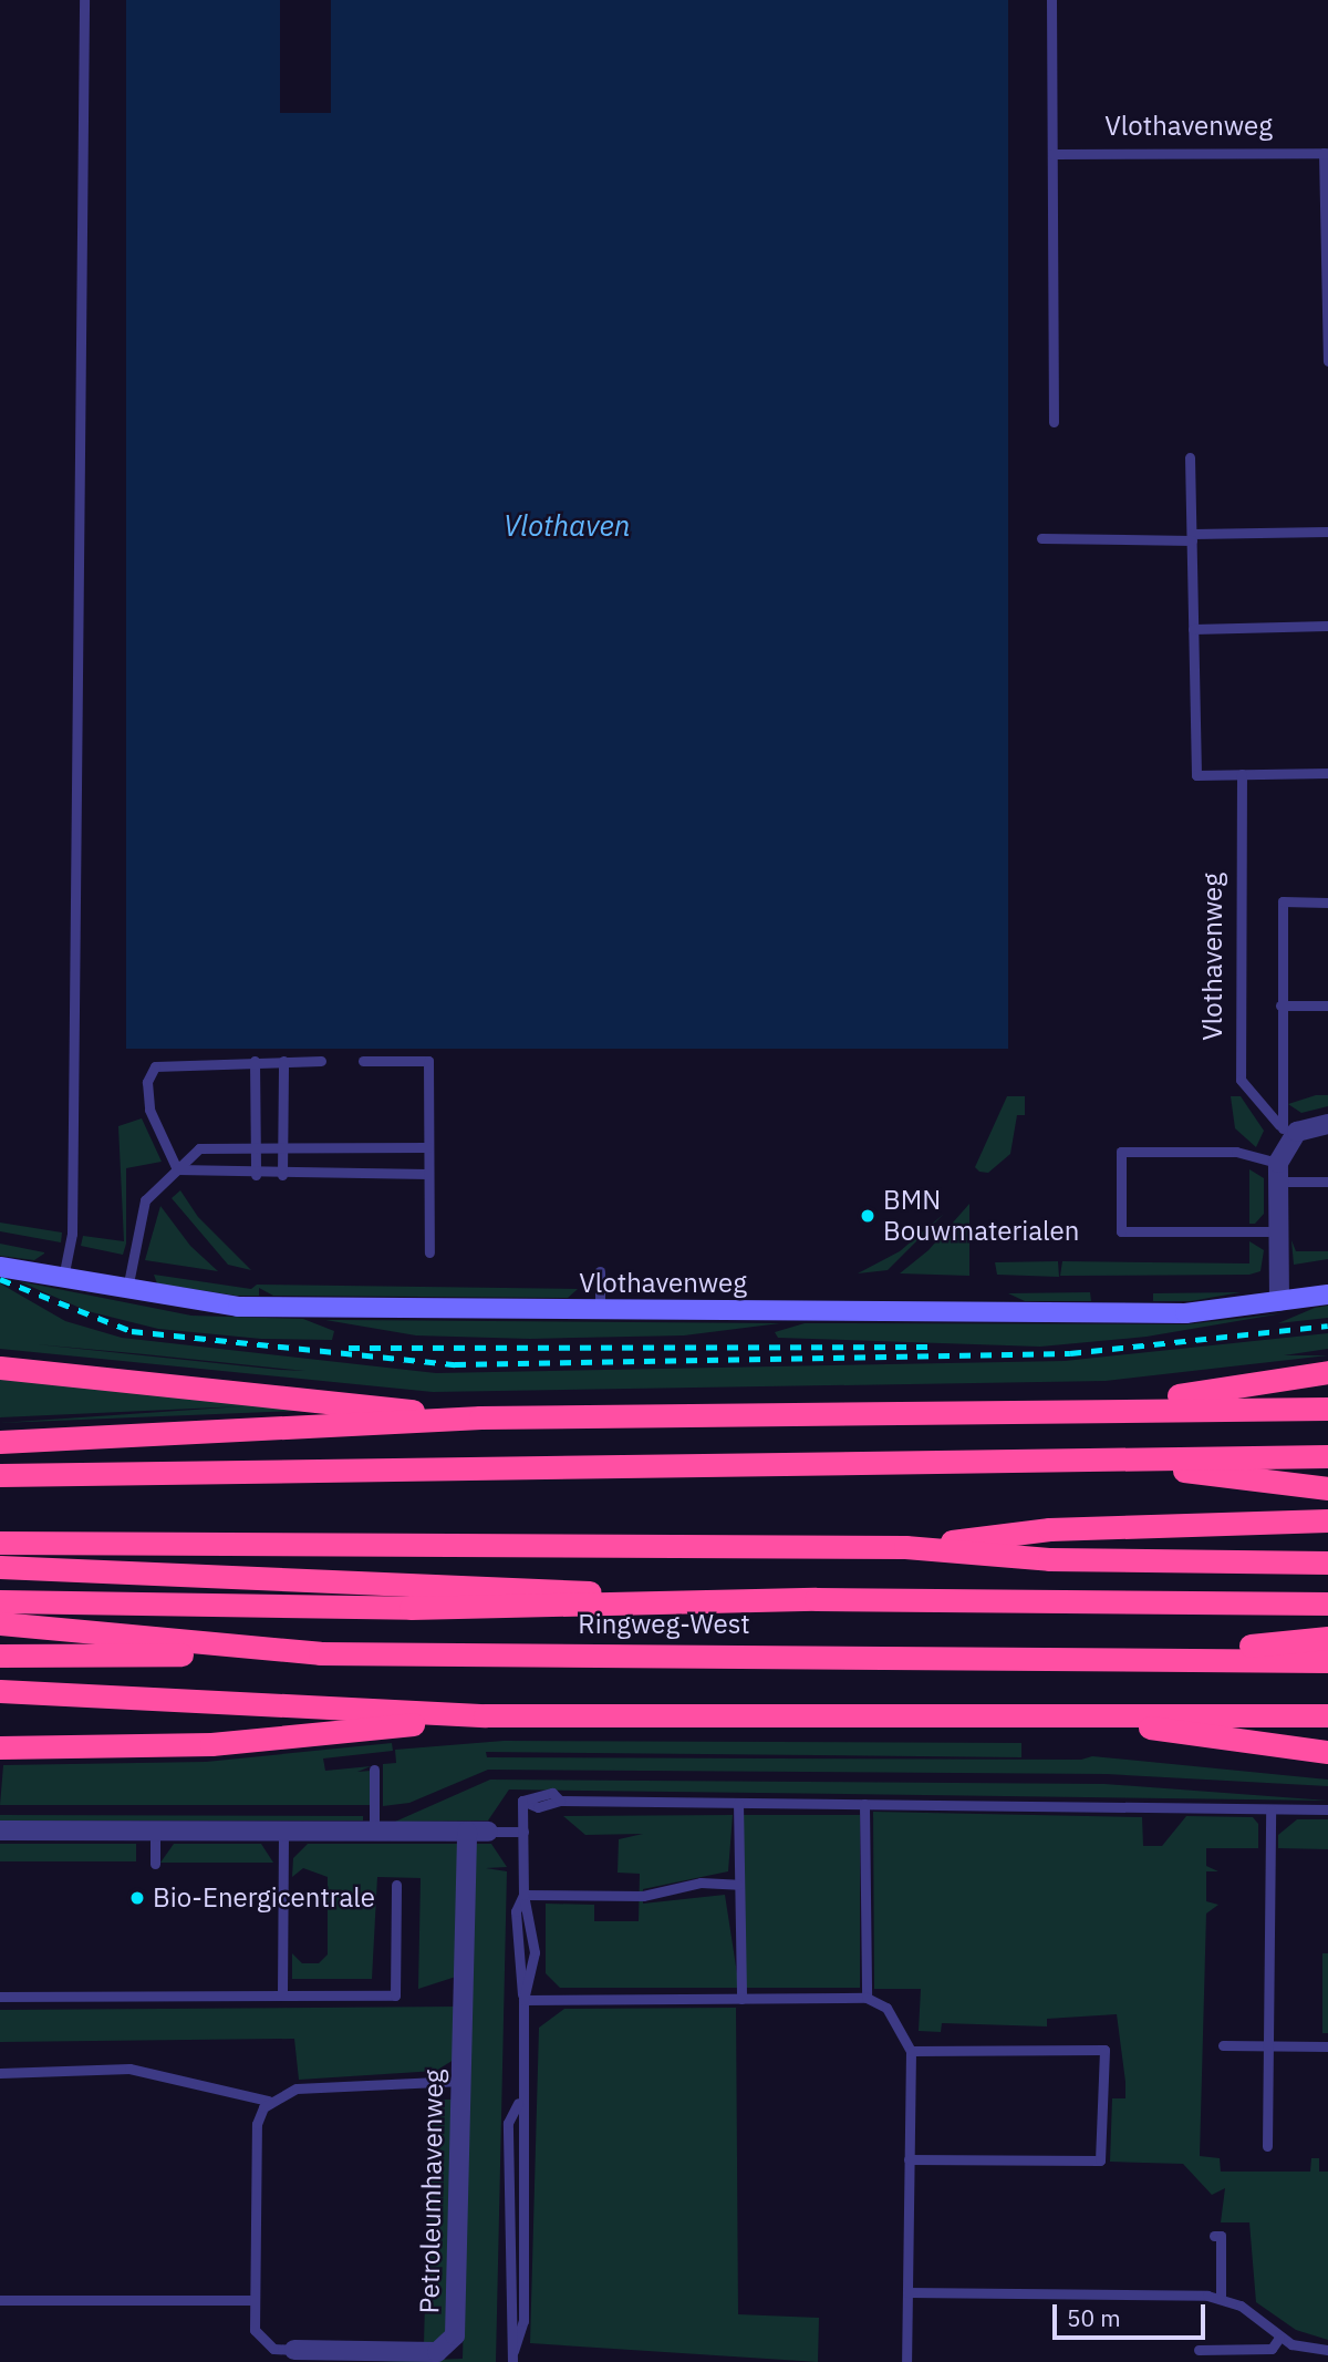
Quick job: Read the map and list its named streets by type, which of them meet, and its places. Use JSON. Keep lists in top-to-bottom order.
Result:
{
  "streets": {
    "highway": ["Ringweg-West"],
    "main road": ["Vlothavenweg"],
    "street": ["Petroleumhavenweg"]
  },
  "water": ["Vlothaven"],
  "places": ["BMN Bouwmaterialen", "Bio-Energicentrale"],
  "scale_bar": "50 m"
}
